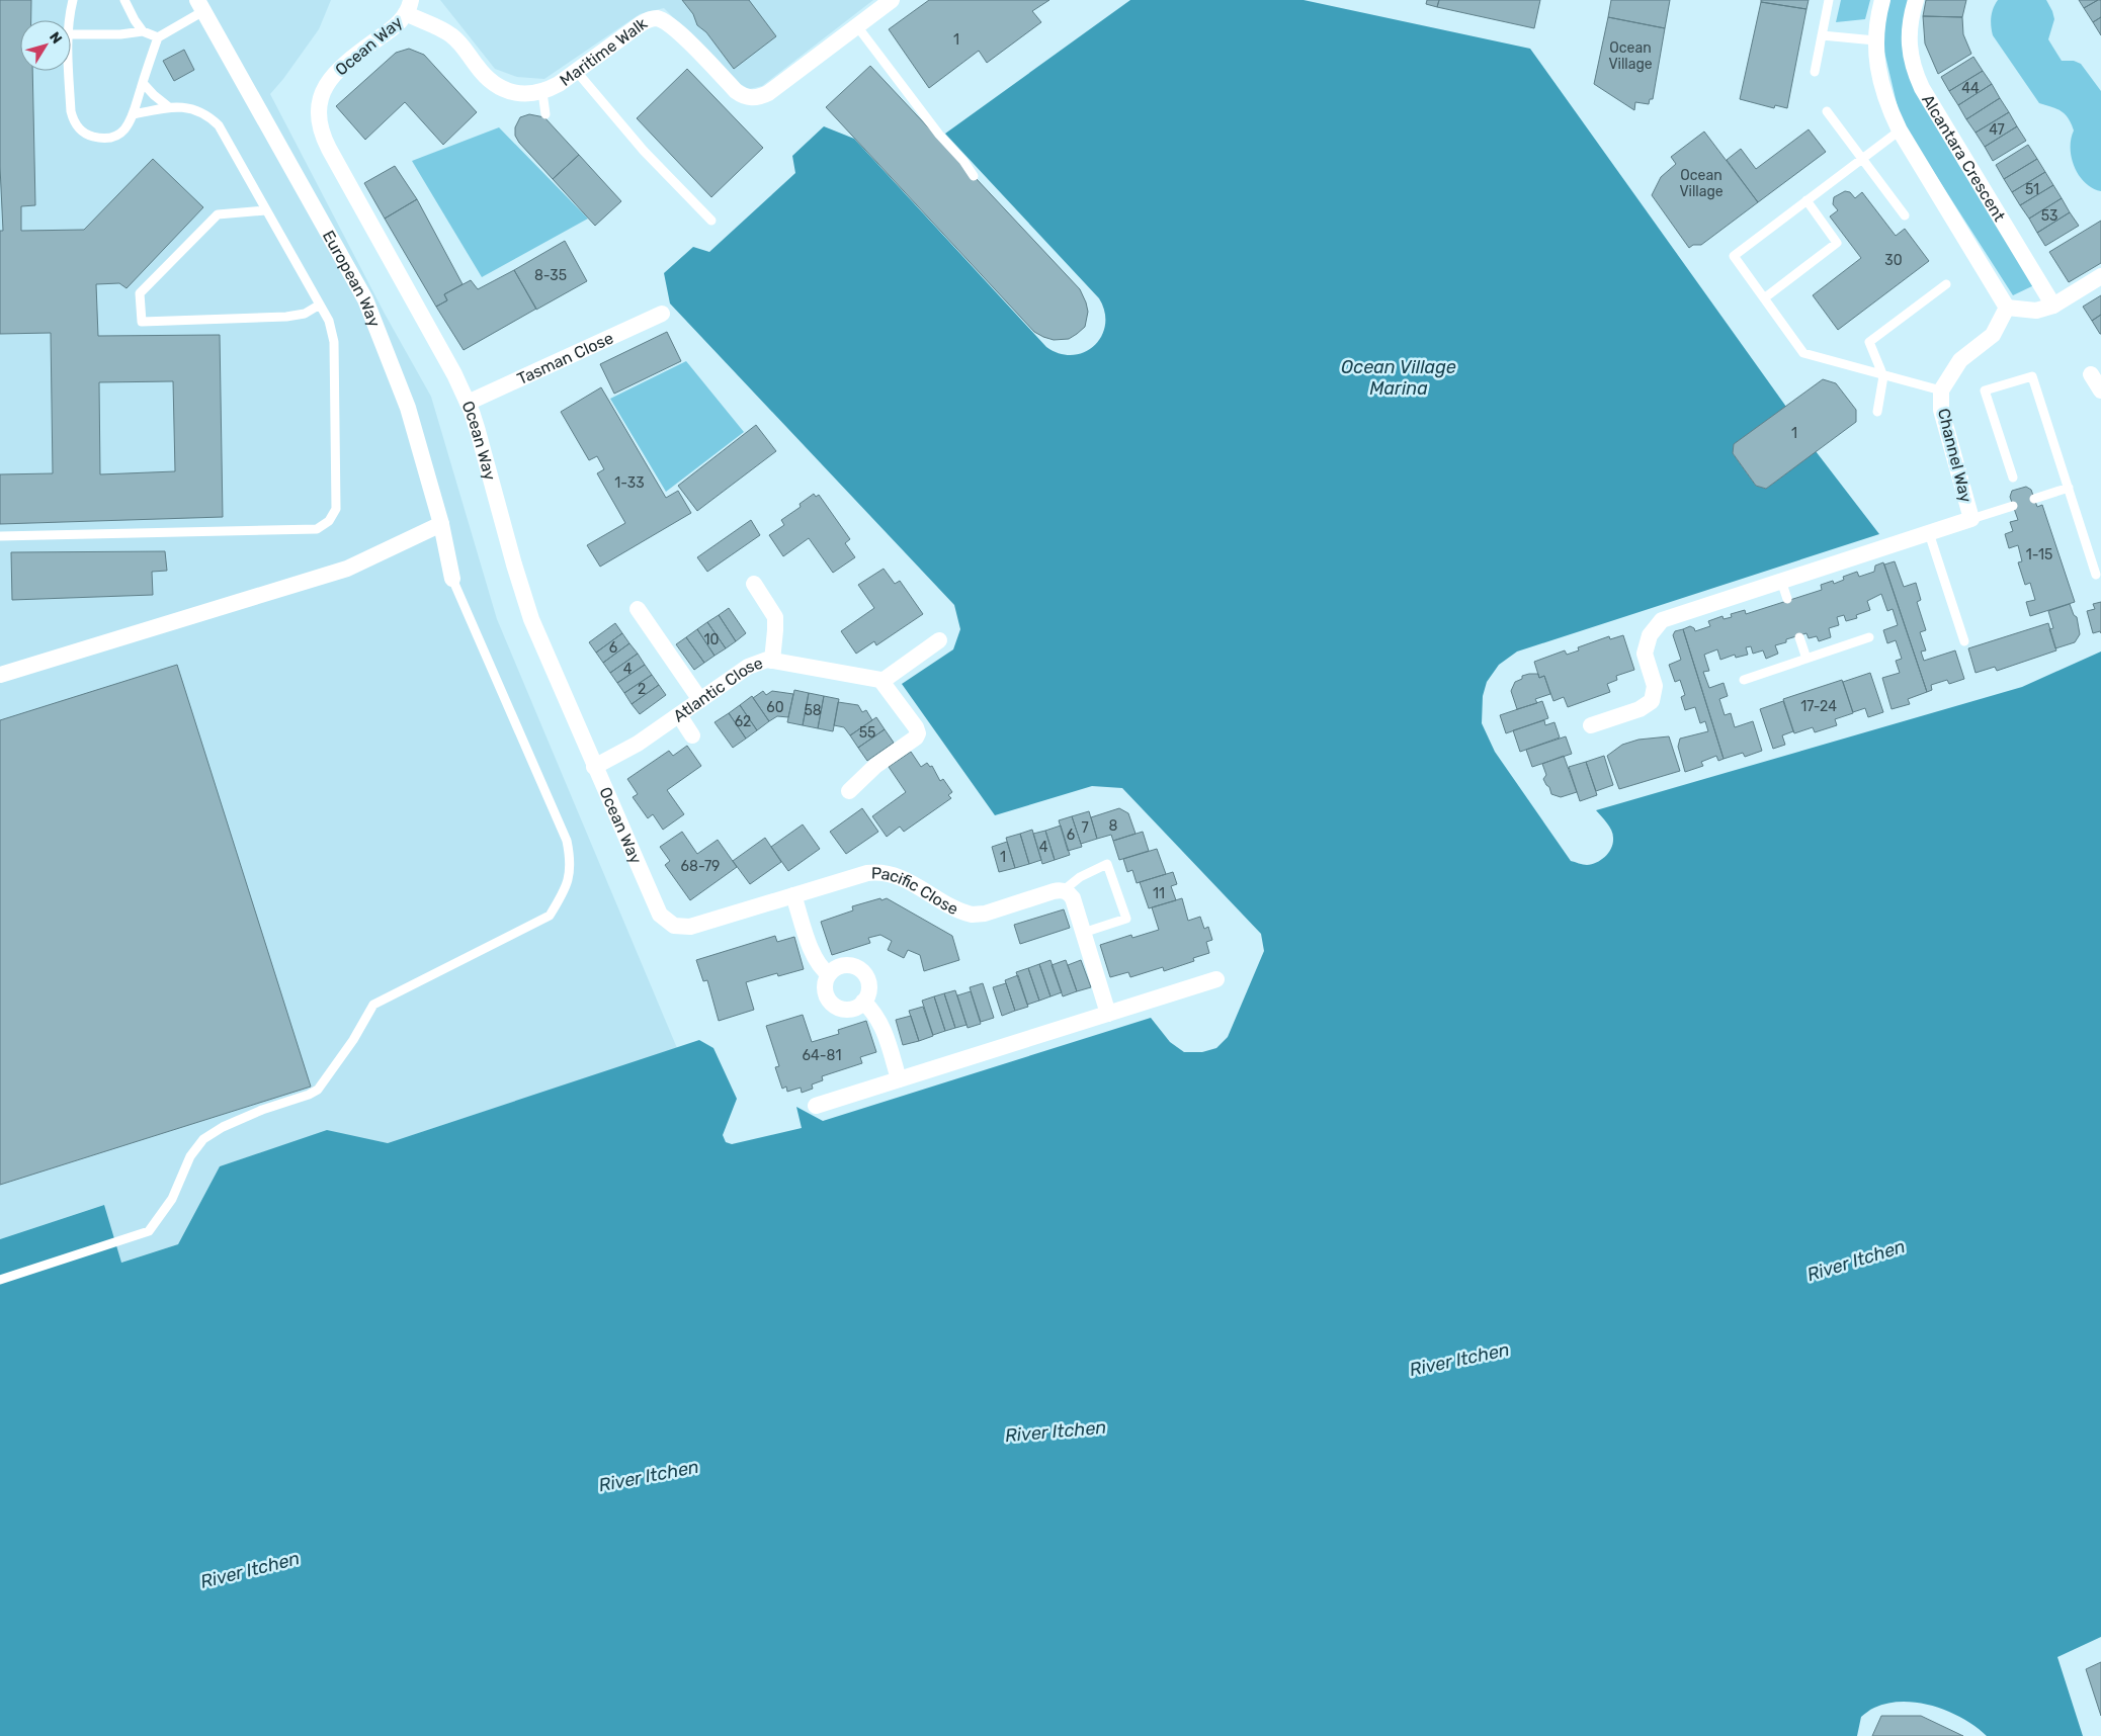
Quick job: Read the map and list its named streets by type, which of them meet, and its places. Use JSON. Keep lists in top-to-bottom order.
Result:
{
  "streets": {
    "street": [
      "Ocean Way",
      "Maritime Walk",
      "Alcantara Crescent",
      "European Way",
      "Tasman Close",
      "Channel Way",
      "Atlantic Close",
      "Pacific Close"
    ]
  },
  "crossings": [
    ["Ocean Way", "Maritime Walk"],
    ["Ocean Way", "Tasman Close"],
    ["Ocean Way", "Atlantic Close"],
    ["Ocean Way", "Pacific Close"]
  ],
  "water": ["Ocean Village Marina", "River Itchen"],
  "house_numbers": [
    "1",
    "Ocean Village",
    "44",
    "47",
    "Ocean Village",
    "51",
    "53",
    "30",
    "8-35",
    "1",
    "1-33",
    "1-15",
    "10",
    "6",
    "4",
    "2",
    "17-24",
    "60",
    "58",
    "62",
    "55",
    "8",
    "7",
    "6",
    "4",
    "1",
    "68-79",
    "11",
    "64-81"
  ],
  "north": "top right"
}
